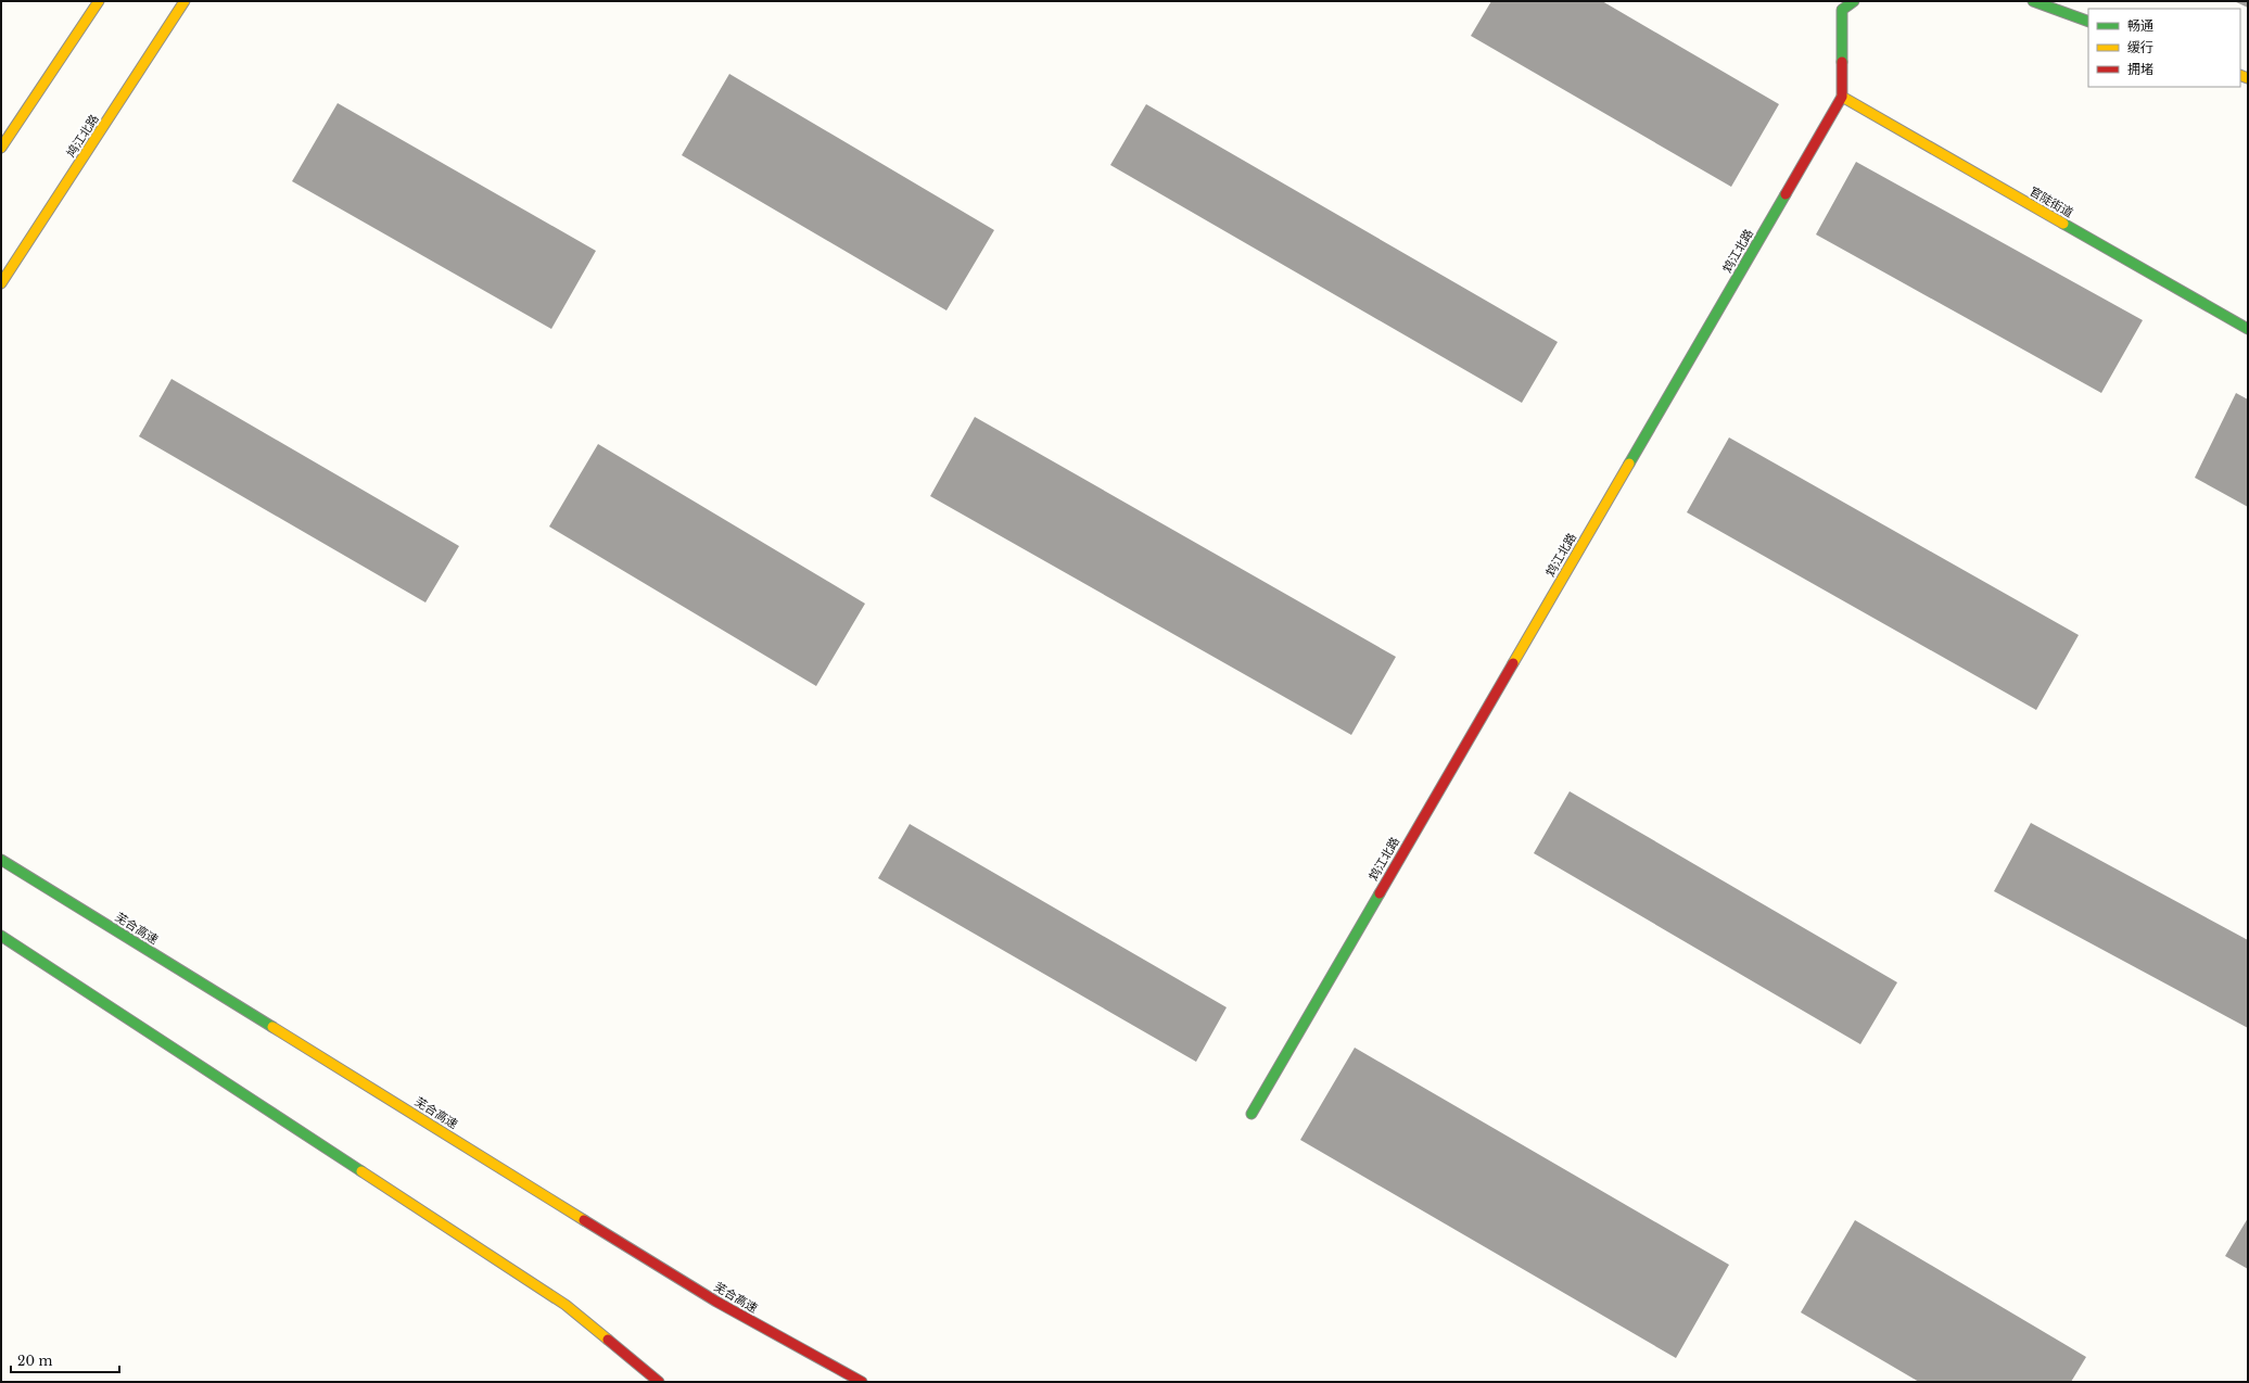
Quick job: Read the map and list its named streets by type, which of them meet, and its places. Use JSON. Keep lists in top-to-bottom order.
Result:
{
  "streets": {
    "main road": [
      "鸠江北路",
      "官陡街道",
      "鸩江北路",
      "芜合高速"
    ]
  },
  "crossings": [
    ["官陡街道", "鸩江北路"]
  ],
  "legend": ["畅通", "缓行", "拥堵"],
  "scale_bar": "20 m"
}
